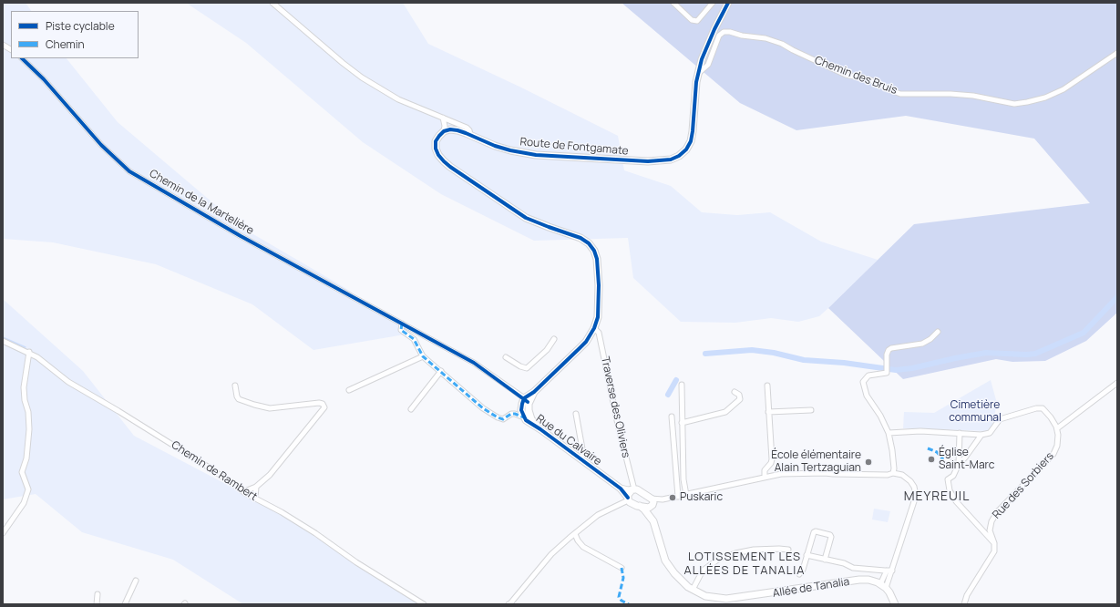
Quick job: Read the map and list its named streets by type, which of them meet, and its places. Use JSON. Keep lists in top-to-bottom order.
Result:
{
  "streets": {
    "street": [
      "Chemin des Bruis",
      "Route de Fontgamate",
      "Chemin de la Martelière",
      "Traverse des Oliviers",
      "Rue du Calvaire",
      "Chemin de Rambert",
      "Rue des Sorbiers",
      "Allée de Tanalia"
    ]
  },
  "crossings": [
    ["Chemin des Bruis", "Route de Fontgamate"],
    ["Chemin de la Martelière", "Rue du Calvaire"],
    ["Traverse des Oliviers", "Rue du Calvaire"]
  ],
  "districts": ["MEYREUIL", "LOTISSEMENT LES ALLÉES DE TANALIA"],
  "parks": ["Cimetière communal"],
  "places": ["Église Saint-Marc", "École élémentaire Alain Tertzaguian", "Puskaric"],
  "legend": ["Piste cyclable", "Chemin"]
}
